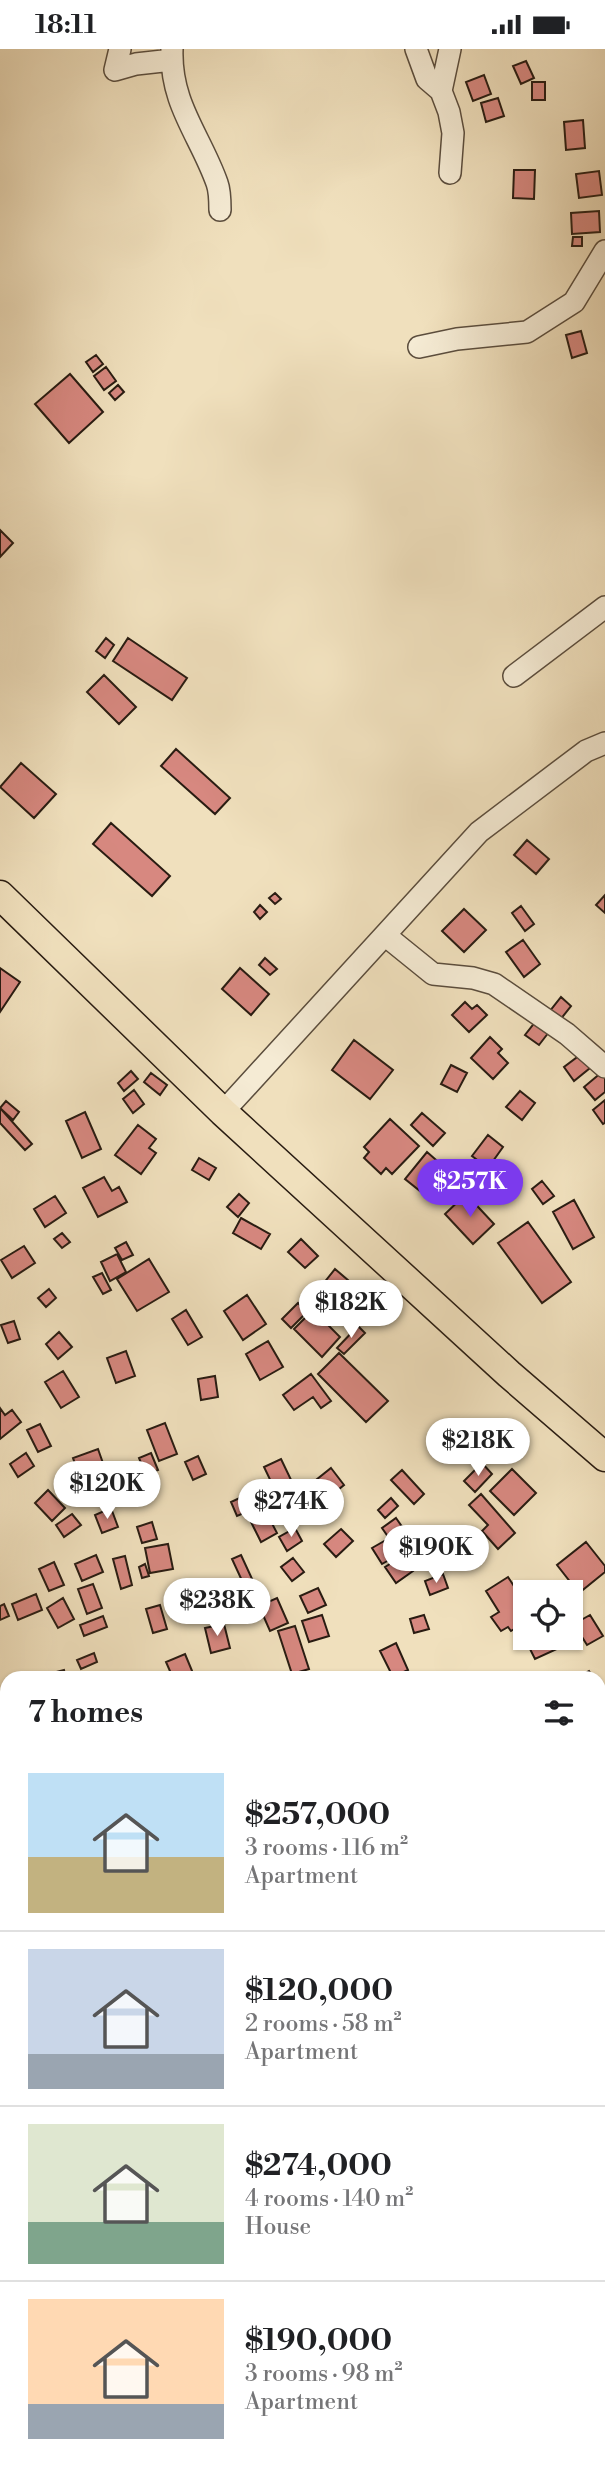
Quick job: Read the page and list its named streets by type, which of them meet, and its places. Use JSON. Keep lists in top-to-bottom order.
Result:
{
  "page": {
    "status": "18:11",
    "price": [
      "$257K",
      "$182K",
      "$218K",
      "$120K",
      "$274K",
      "$190K",
      "$238K"
    ],
    "heading": "7 homes",
    "list": [
      {
        "name": "$257,000",
        "note": "3 rooms · 116 m² · Apartment"
      },
      {
        "name": "$120,000",
        "note": "2 rooms · 58 m² · Apartment"
      },
      {
        "name": "$274,000",
        "note": "4 rooms · 140 m² · House"
      },
      {
        "name": "$190,000",
        "note": "3 rooms · 98 m² · Apartment"
      }
    ]
  }
}
